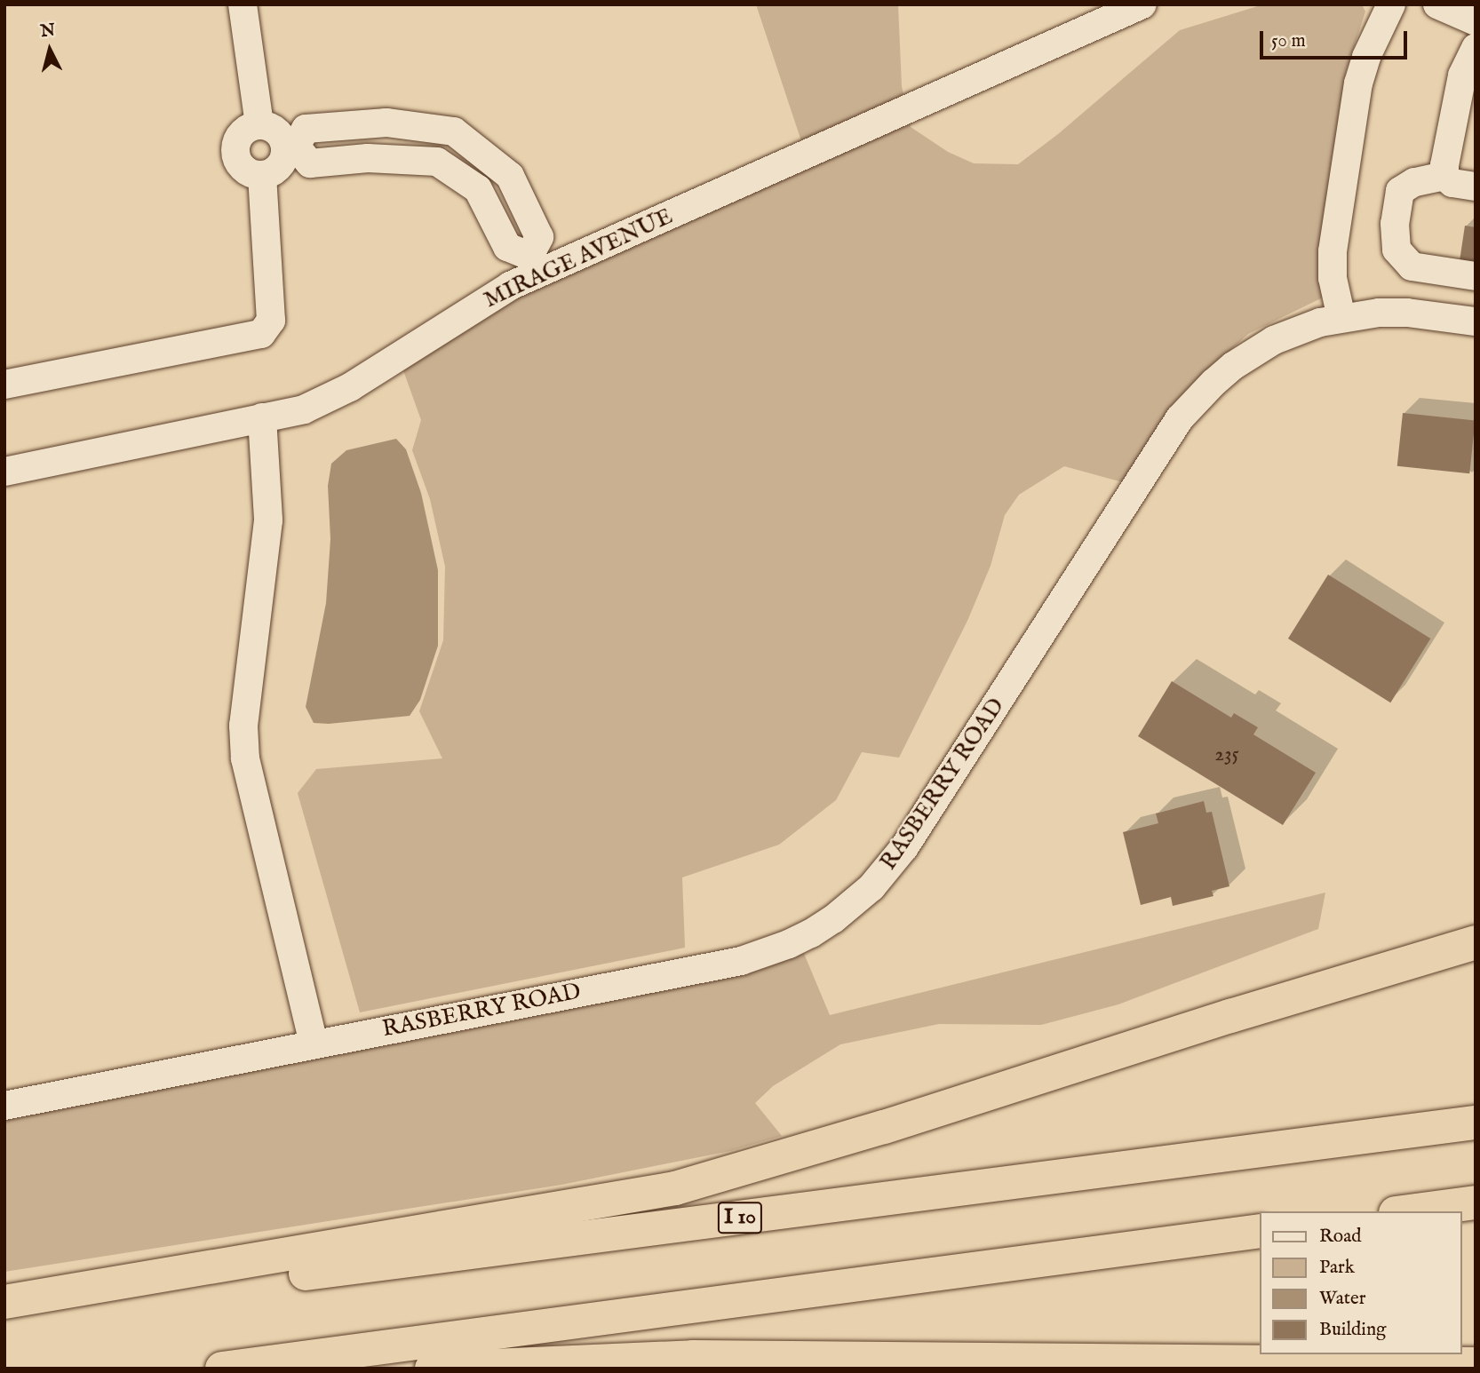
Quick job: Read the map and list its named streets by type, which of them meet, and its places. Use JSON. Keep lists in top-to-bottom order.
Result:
{
  "streets": {
    "highway": ["I 10"],
    "street": ["MIRAGE AVENUE", "RASBERRY ROAD"]
  },
  "house_numbers": ["235"],
  "legend": [
    "Road",
    "Park",
    "Water",
    "Building"
  ],
  "scale_bar": "50 m",
  "north": "top"
}
